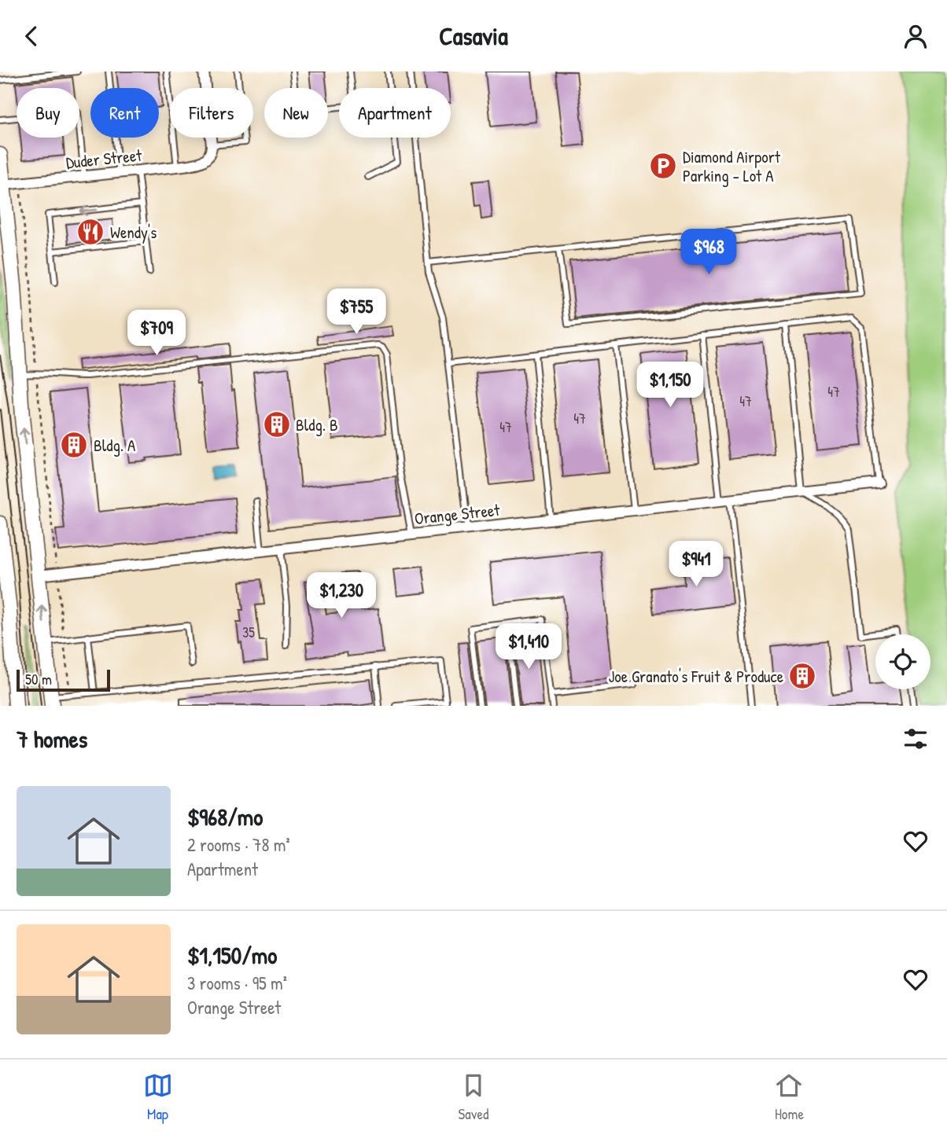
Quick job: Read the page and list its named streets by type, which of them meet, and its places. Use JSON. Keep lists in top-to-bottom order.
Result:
{
  "streets": {
    "street": ["Duder Street", "Orange Street"]
  },
  "places": {
    "parking": ["Diamond Airport Parking - Lot A"],
    "restaurant": ["Wendy's"],
    "building": ["Bldg. B", "Bldg. A", "Joe Granato's Fruit & Produce"]
  },
  "house_numbers": [
    "47",
    "47",
    "47",
    "47",
    "35"
  ],
  "scale_bar": "50 m",
  "page": {
    "header": "Casavia",
    "chip": [
      "Buy",
      "Rent",
      "Filters",
      "New",
      "Apartment"
    ],
    "price": [
      "$968",
      "$755",
      "$709",
      "$1,150",
      "$941",
      "$1,230",
      "$1,410"
    ],
    "scale": "50 m",
    "heading": "7 homes",
    "list": [
      {
        "name": "$968/mo",
        "note": "2 rooms · 78 m² · Apartment"
      },
      {
        "name": "$1,150/mo",
        "note": "3 rooms · 95 m² · Orange Street"
      }
    ],
    "tabs": ["Map", "Saved", "Home"]
  }
}
